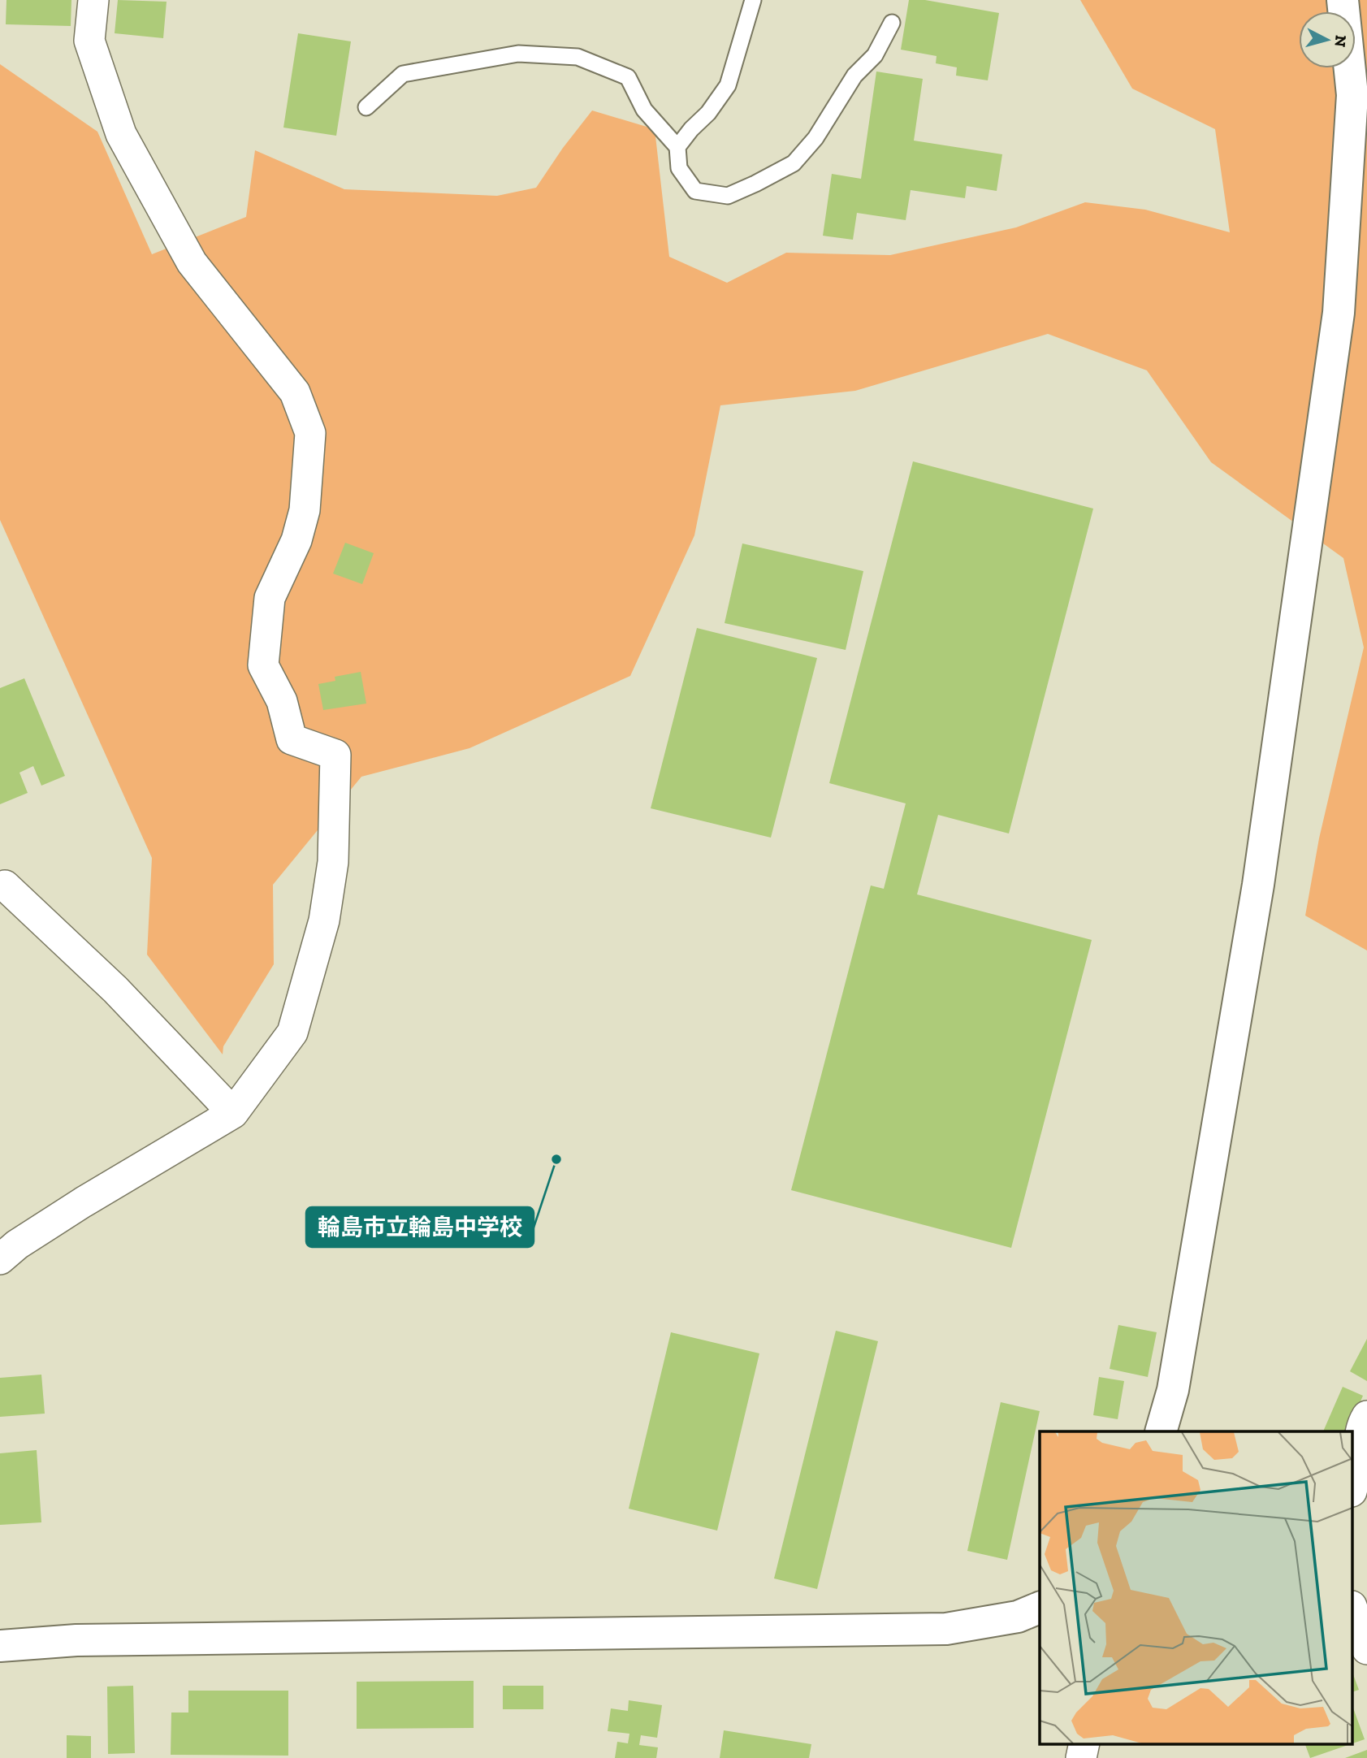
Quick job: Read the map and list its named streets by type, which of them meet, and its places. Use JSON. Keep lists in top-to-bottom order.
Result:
{
  "places": ["輪島市立輪島中学校"],
  "north": "right"
}
